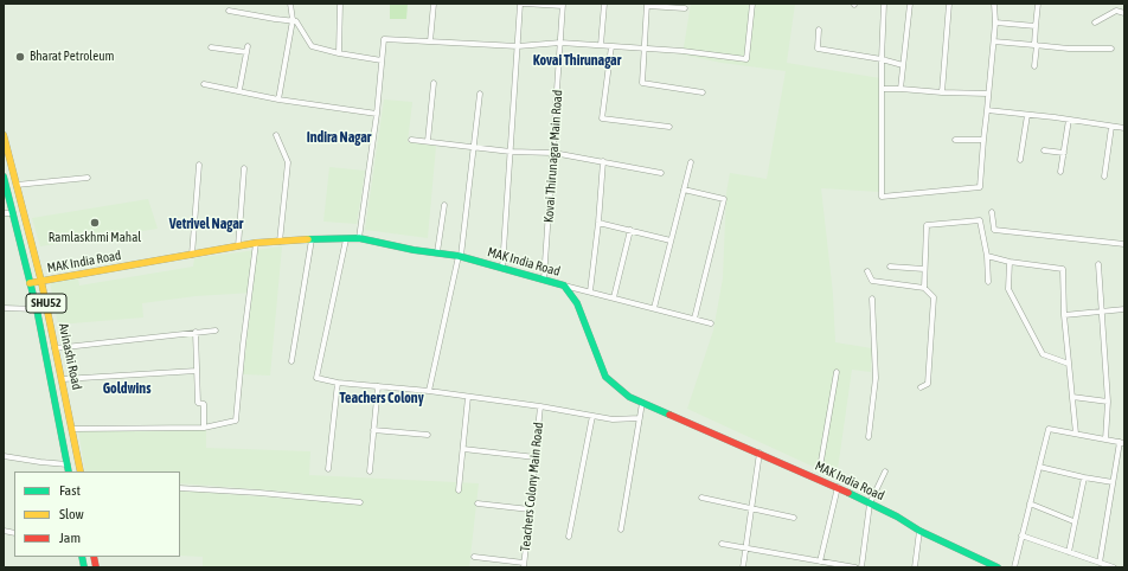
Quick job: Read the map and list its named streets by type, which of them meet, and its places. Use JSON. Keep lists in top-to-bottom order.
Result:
{
  "streets": {
    "street": [
      "Kovai Thirunagar Main Road",
      "MAK India Road",
      "SHU52",
      "Avinashi Road",
      "Teachers Colony Main Road"
    ]
  },
  "crossings": [
    ["Kovai Thirunagar Main Road", "MAK India Road"],
    ["MAK India Road", "Avinashi Road"],
    ["MAK India Road", "Teachers Colony Main Road"]
  ],
  "districts": [
    "Kovai Thirunagar",
    "Indira Nagar",
    "Vetrivel Nagar",
    "Goldwins",
    "Teachers Colony"
  ],
  "places": ["Bharat Petroleum", "Ramlaskhmi Mahal"],
  "legend": ["Fast", "Slow", "Jam"]
}
